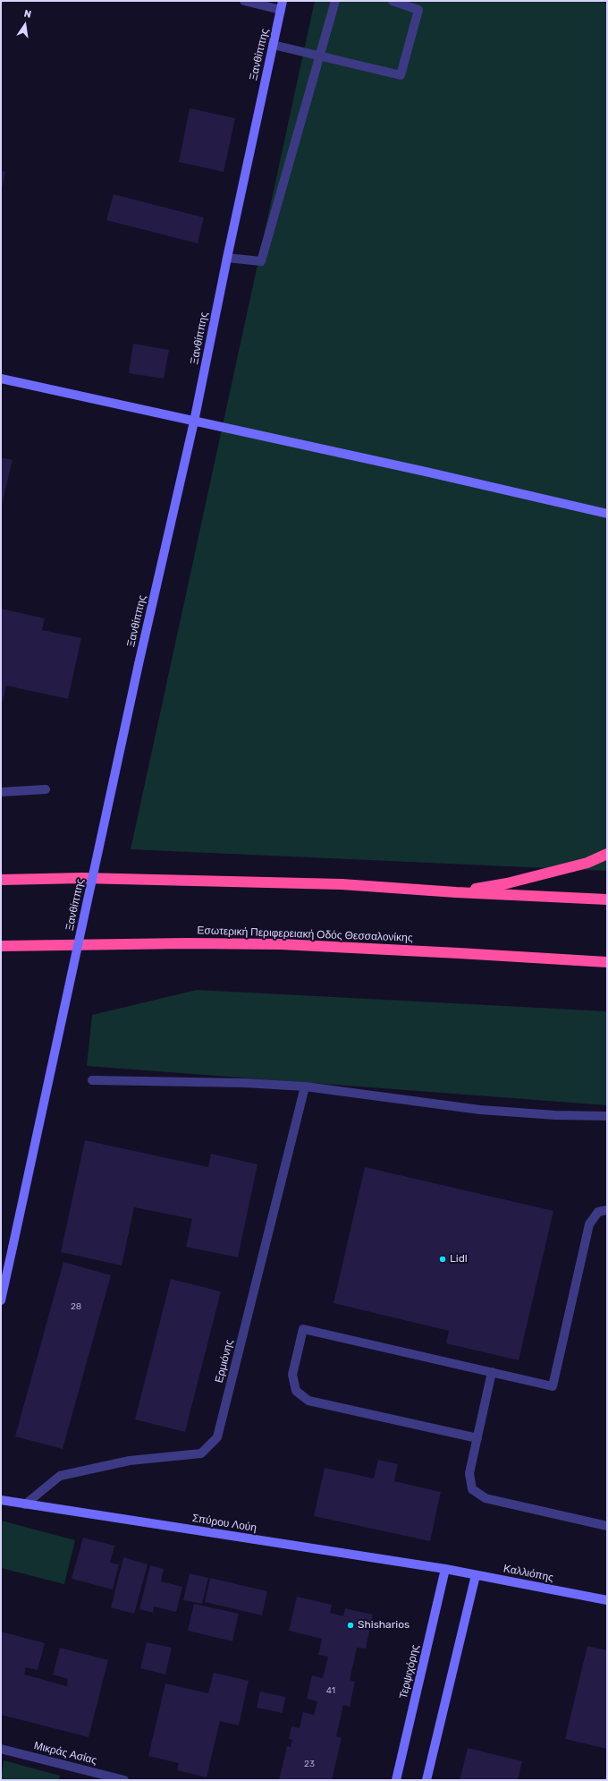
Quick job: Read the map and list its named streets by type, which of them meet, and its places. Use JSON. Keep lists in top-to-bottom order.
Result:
{
  "streets": {
    "highway": ["Εσωτερική Περιφερειακή Οδός Θεσσαλονίκης"],
    "street": [
      "Ξανθίππης",
      "Ερμιόνης",
      "Σπύρου Λούη",
      "Καλλιόπης",
      "Τερψιχόρης",
      "Μικράς Ασίας"
    ]
  },
  "crossings": [
    ["Ερμιόνης", "Σπύρου Λούη"],
    ["Σπύρου Λούη", "Καλλιόπης"],
    ["Σπύρου Λούη", "Τερψιχόρης"],
    ["Καλλιόπης", "Τερψιχόρης"]
  ],
  "places": ["Lidl", "Shisharios"],
  "house_numbers": ["28", "41", "23"],
  "north": "top"
}
